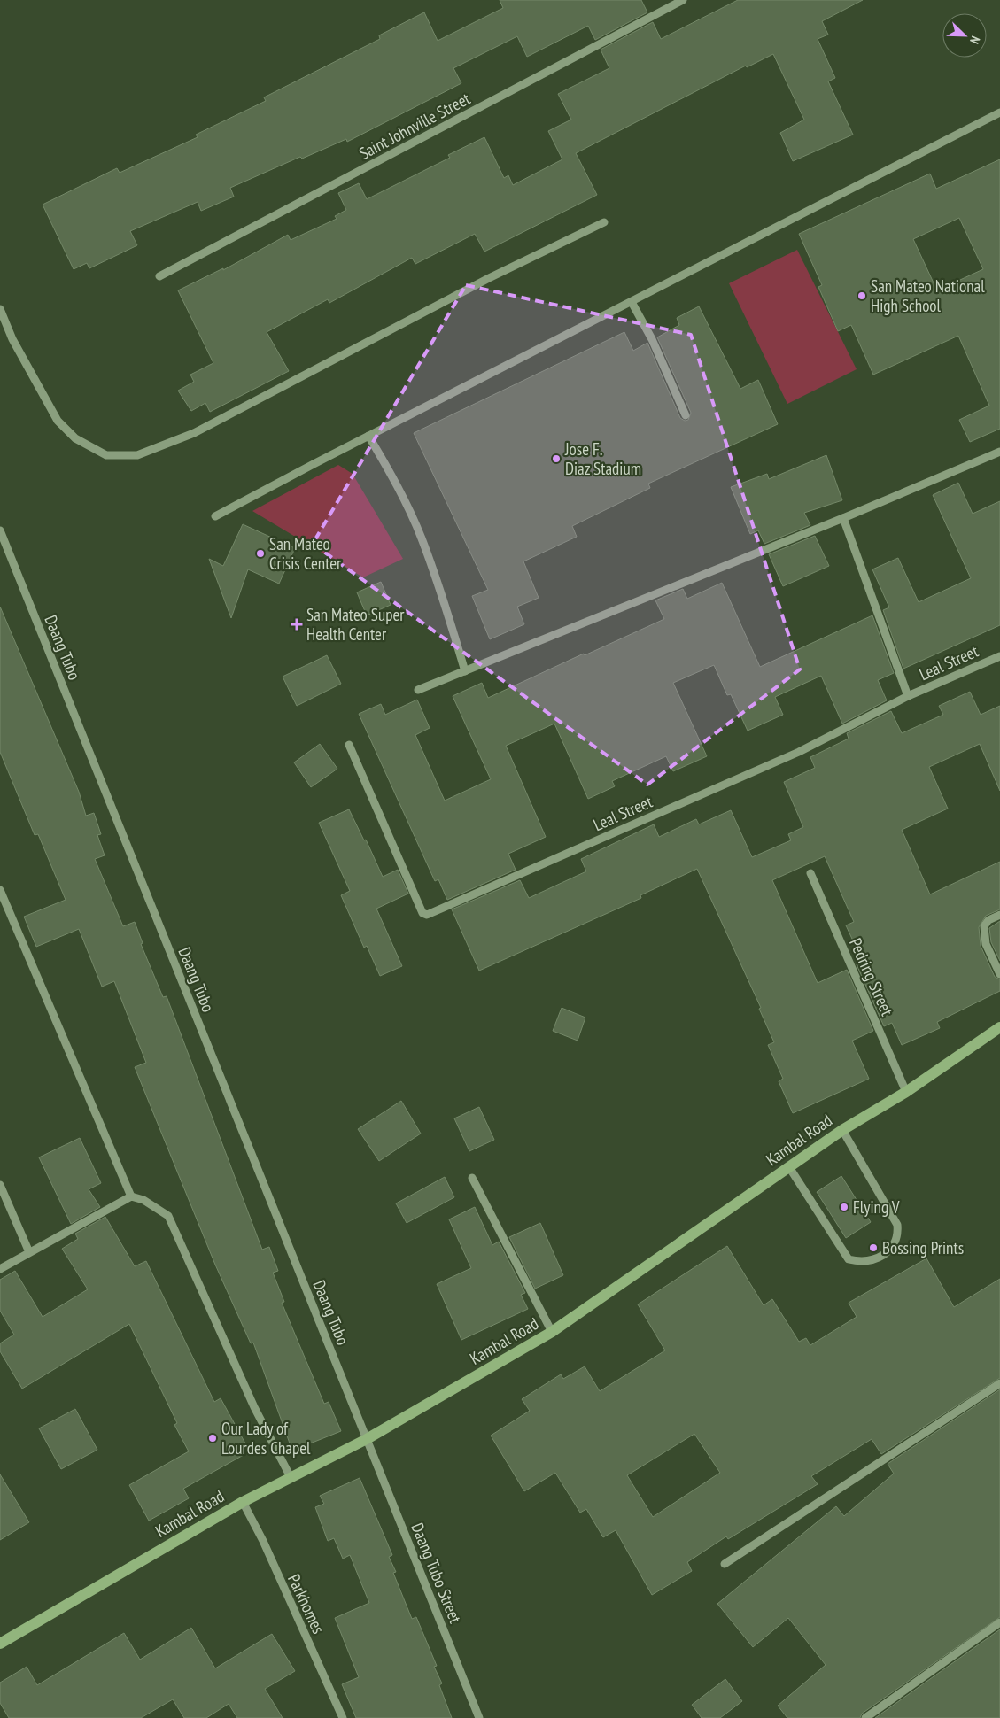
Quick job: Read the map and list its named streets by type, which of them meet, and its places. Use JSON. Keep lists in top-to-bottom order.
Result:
{
  "streets": {
    "main road": ["Kambal Road"],
    "street": [
      "Saint Johnville Street",
      "Daang Tubo",
      "Leal Street",
      "Pedring Street",
      "Daang Tubo Street",
      "Parkhomes"
    ]
  },
  "crossings": [
    ["Daang Tubo", "Kambal Road"],
    ["Daang Tubo", "Daang Tubo Street"],
    ["Pedring Street", "Kambal Road"],
    ["Kambal Road", "Daang Tubo Street"],
    ["Kambal Road", "Parkhomes"]
  ],
  "places": {
    "other": [
      "San Mateo National High School",
      "Jose F. Diaz Stadium",
      "San Mateo Crisis Center",
      "Flying V",
      "Bossing Prints",
      "Our Lady of Lourdes Chapel"
    ],
    "health": ["San Mateo Super Health Center"]
  },
  "north": "bottom right"
}
